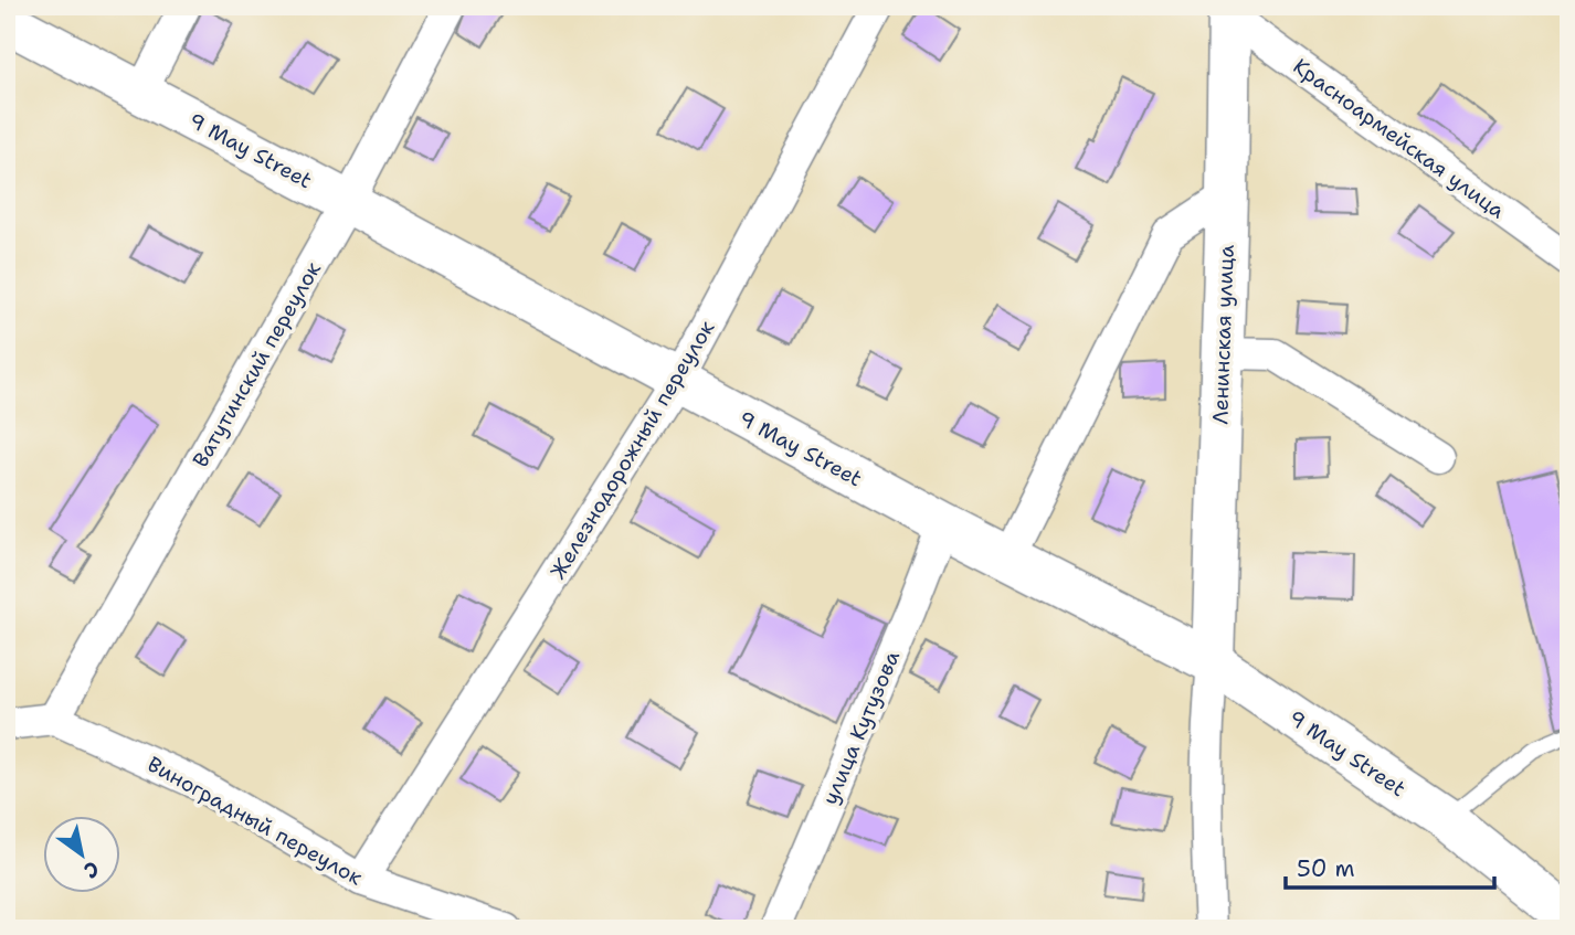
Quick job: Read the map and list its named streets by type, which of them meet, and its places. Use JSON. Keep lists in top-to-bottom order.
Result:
{
  "streets": {
    "main road": ["9 May Street", "Ленинская улица"],
    "street": [
      "Красноармейская улица",
      "Ватутинский переулок",
      "Железнодорожный переулок",
      "улица Кутузова",
      "Виноградный переулок"
    ]
  },
  "crossings": [
    ["Красноармейская улица", "Ленинская улица"],
    ["9 May Street", "Ленинская улица"],
    ["9 May Street", "Ватутинский переулок"],
    ["9 May Street", "Железнодорожный переулок"],
    ["9 May Street", "улица Кутузова"],
    ["Ватутинский переулок", "Виноградный переулок"],
    ["Железнодорожный переулок", "Виноградный переулок"]
  ],
  "scale_bar": "50 m",
  "north": "bottom right"
}
